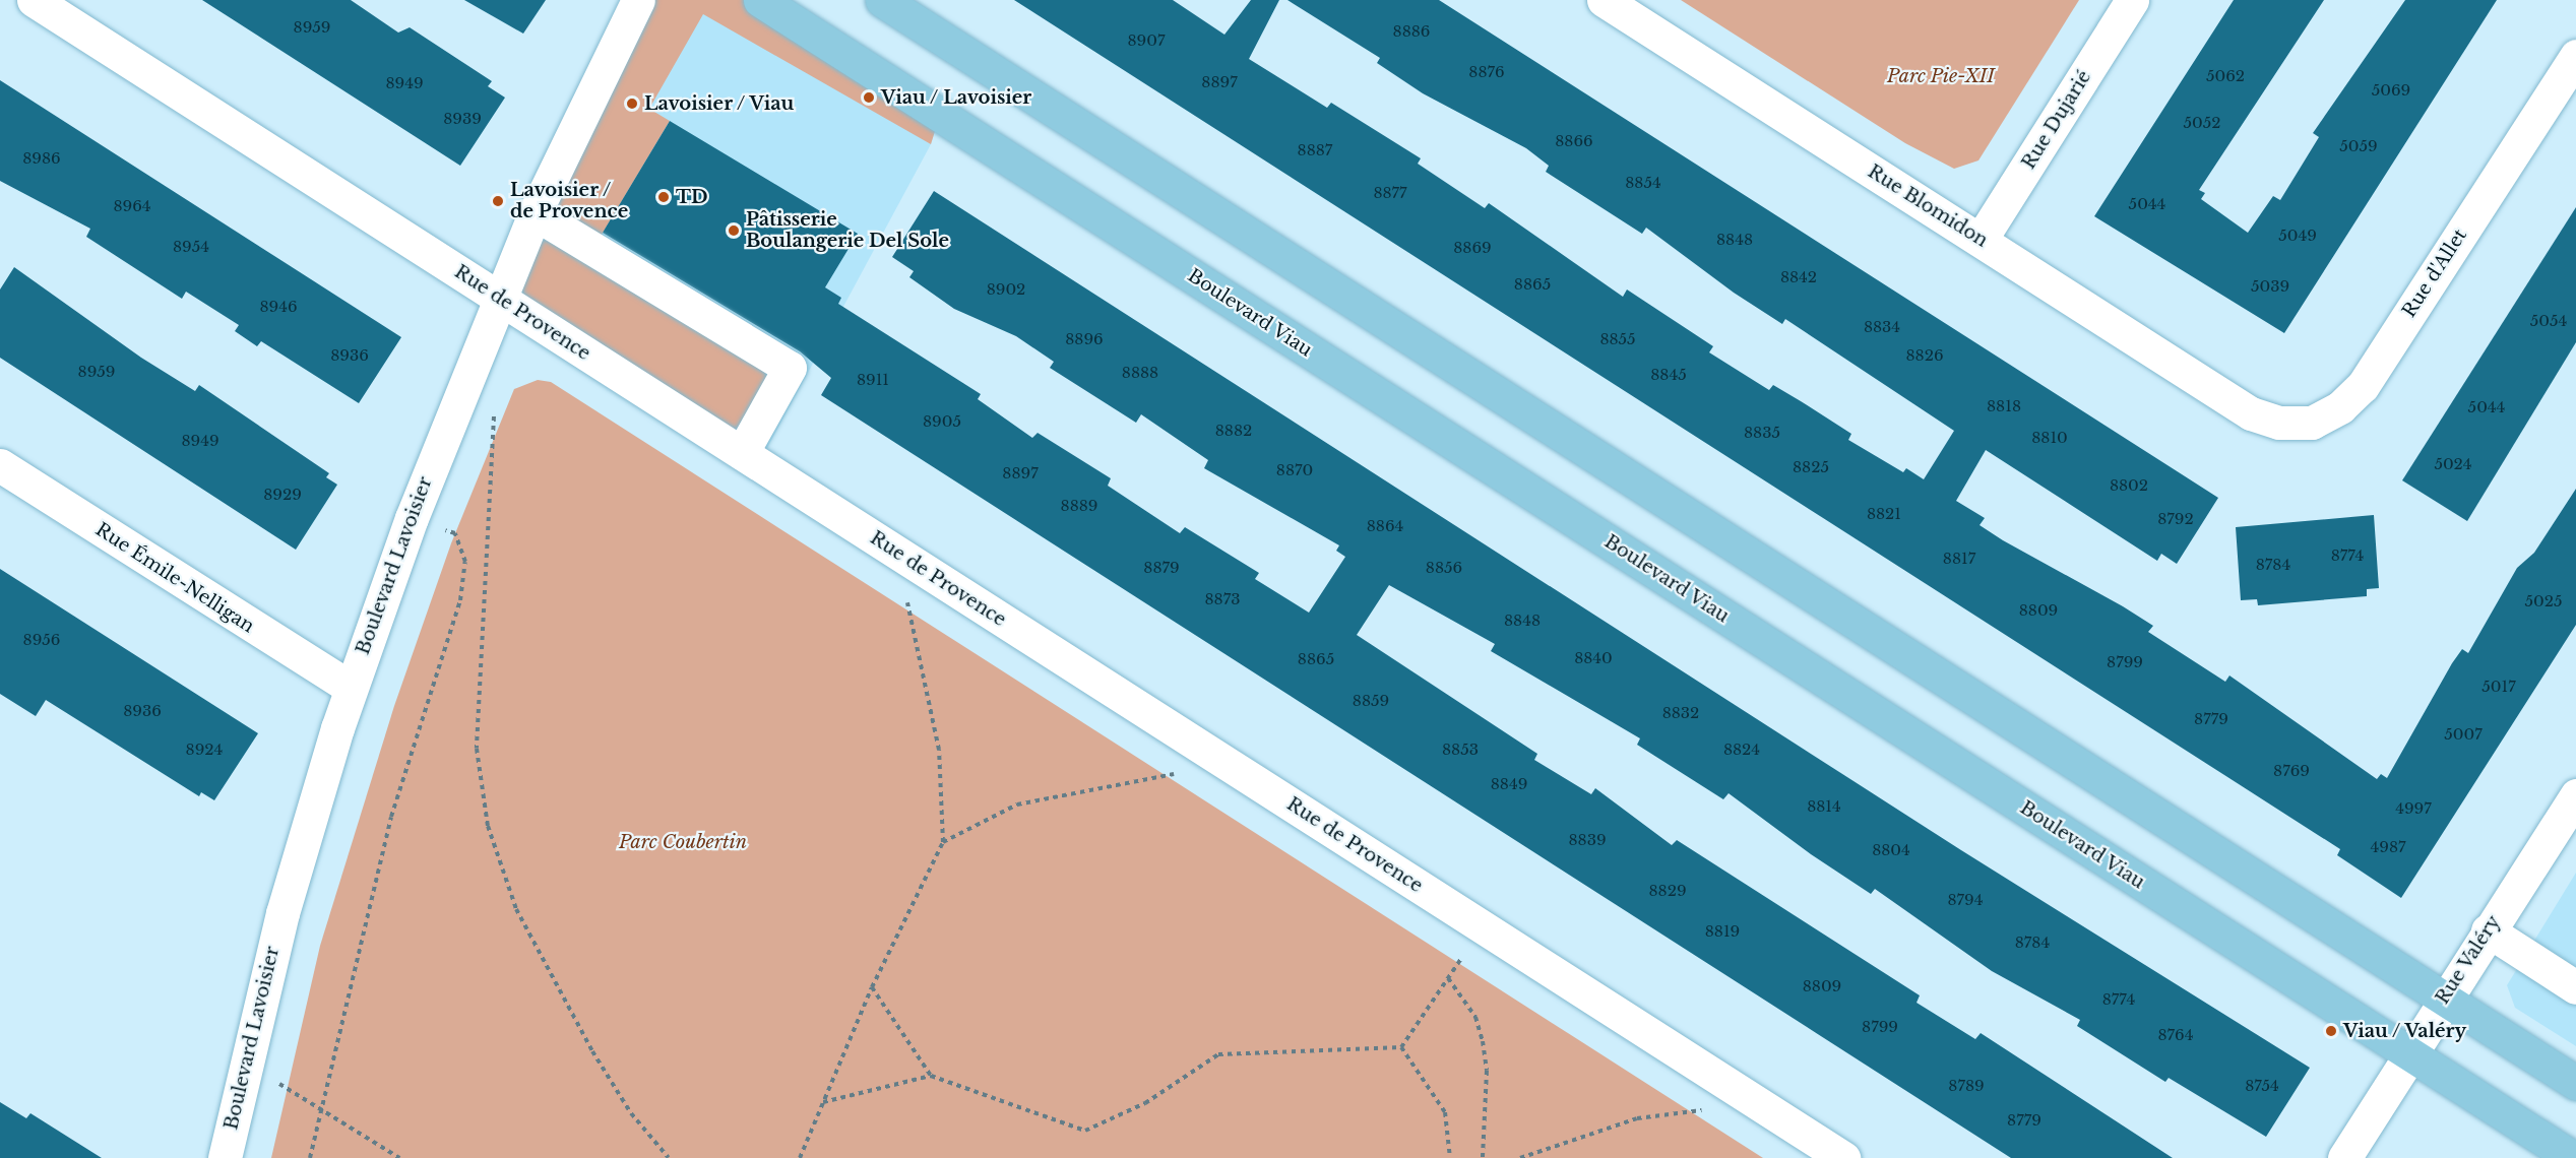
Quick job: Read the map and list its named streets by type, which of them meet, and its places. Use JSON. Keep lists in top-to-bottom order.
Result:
{
  "streets": {
    "main road": ["Boulevard Viau"],
    "street": [
      "Rue Dujarié",
      "Rue Blomidon",
      "Rue d'Allet",
      "Rue de Provence",
      "Boulevard Lavoisier",
      "Rue Émile-Nelligan",
      "Rue Valéry"
    ]
  },
  "crossings": [
    ["Rue Dujarié", "Rue Blomidon"],
    ["Rue Blomidon", "Rue d'Allet"],
    ["Rue de Provence", "Boulevard Lavoisier"],
    ["Boulevard Viau", "Rue Valéry"],
    ["Boulevard Lavoisier", "Rue Émile-Nelligan"]
  ],
  "parks": ["Parc Pie-XII", "Parc Coubertin"],
  "places": [
    "Viau / Lavoisier",
    "Lavoisier / Viau",
    "TD",
    "Lavoisier / de Provence",
    "Pâtisserie Boulangerie Del Sole",
    "Viau / Valéry"
  ],
  "house_numbers": [
    "8959",
    "8886",
    "8907",
    "8876",
    "5062",
    "8897",
    "8949",
    "5069",
    "8939",
    "5052",
    "8866",
    "5059",
    "8887",
    "8986",
    "8854",
    "8877",
    "5044",
    "8964",
    "5049",
    "8848",
    "8954",
    "8869",
    "8842",
    "8865",
    "5039",
    "8902",
    "8946",
    "5054",
    "8834",
    "8896",
    "8855",
    "8936",
    "8826",
    "8959",
    "8888",
    "8845",
    "8911",
    "8818",
    "5044",
    "8905",
    "8882",
    "8835",
    "8810",
    "8949",
    "5024",
    "8825",
    "8870",
    "8897",
    "8802",
    "8929",
    "8889",
    "8821",
    "8792",
    "8864",
    "8774",
    "8817",
    "8784",
    "8879",
    "8856",
    "8873",
    "5025",
    "8809",
    "8848",
    "8956",
    "8840",
    "8865",
    "8799",
    "5017",
    "8859",
    "8936",
    "8832",
    "8779",
    "5007",
    "8924",
    "8853",
    "8824",
    "8769",
    "8849",
    "8814",
    "4997",
    "8839",
    "4987",
    "8804",
    "8829",
    "8794",
    "8819",
    "8784",
    "8809",
    "8774",
    "8799",
    "8764",
    "8789",
    "8754",
    "8779"
  ]
}
